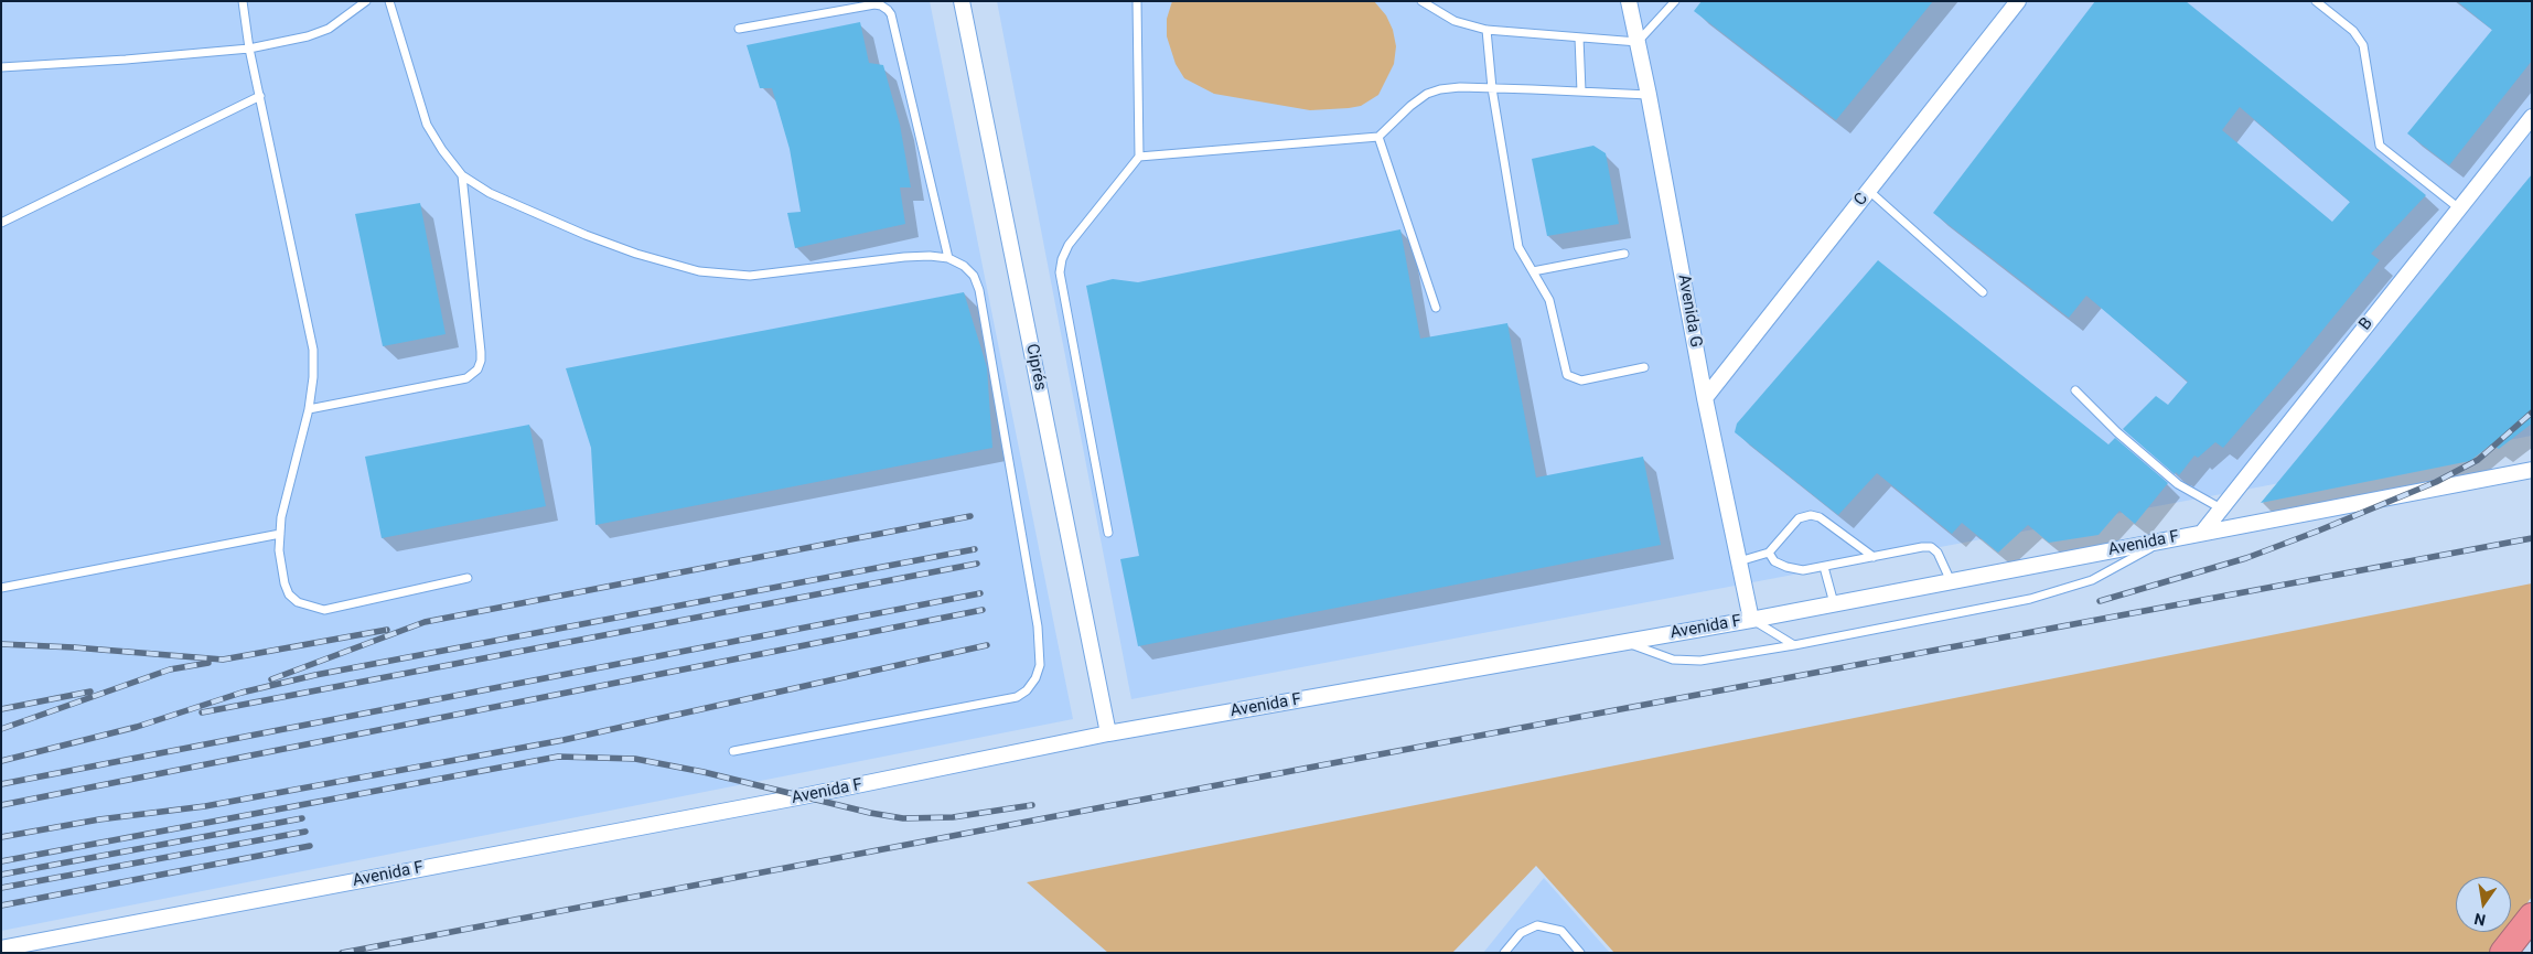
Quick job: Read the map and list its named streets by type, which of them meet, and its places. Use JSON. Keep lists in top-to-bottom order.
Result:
{
  "streets": {
    "street": [
      "C",
      "Avenida G",
      "B",
      "Ciprés",
      "Avenida F"
    ]
  },
  "crossings": [
    ["C", "Avenida G"],
    ["Avenida G", "Avenida F"],
    ["B", "Avenida F"],
    ["Ciprés", "Avenida F"]
  ],
  "north": "bottom"
}
